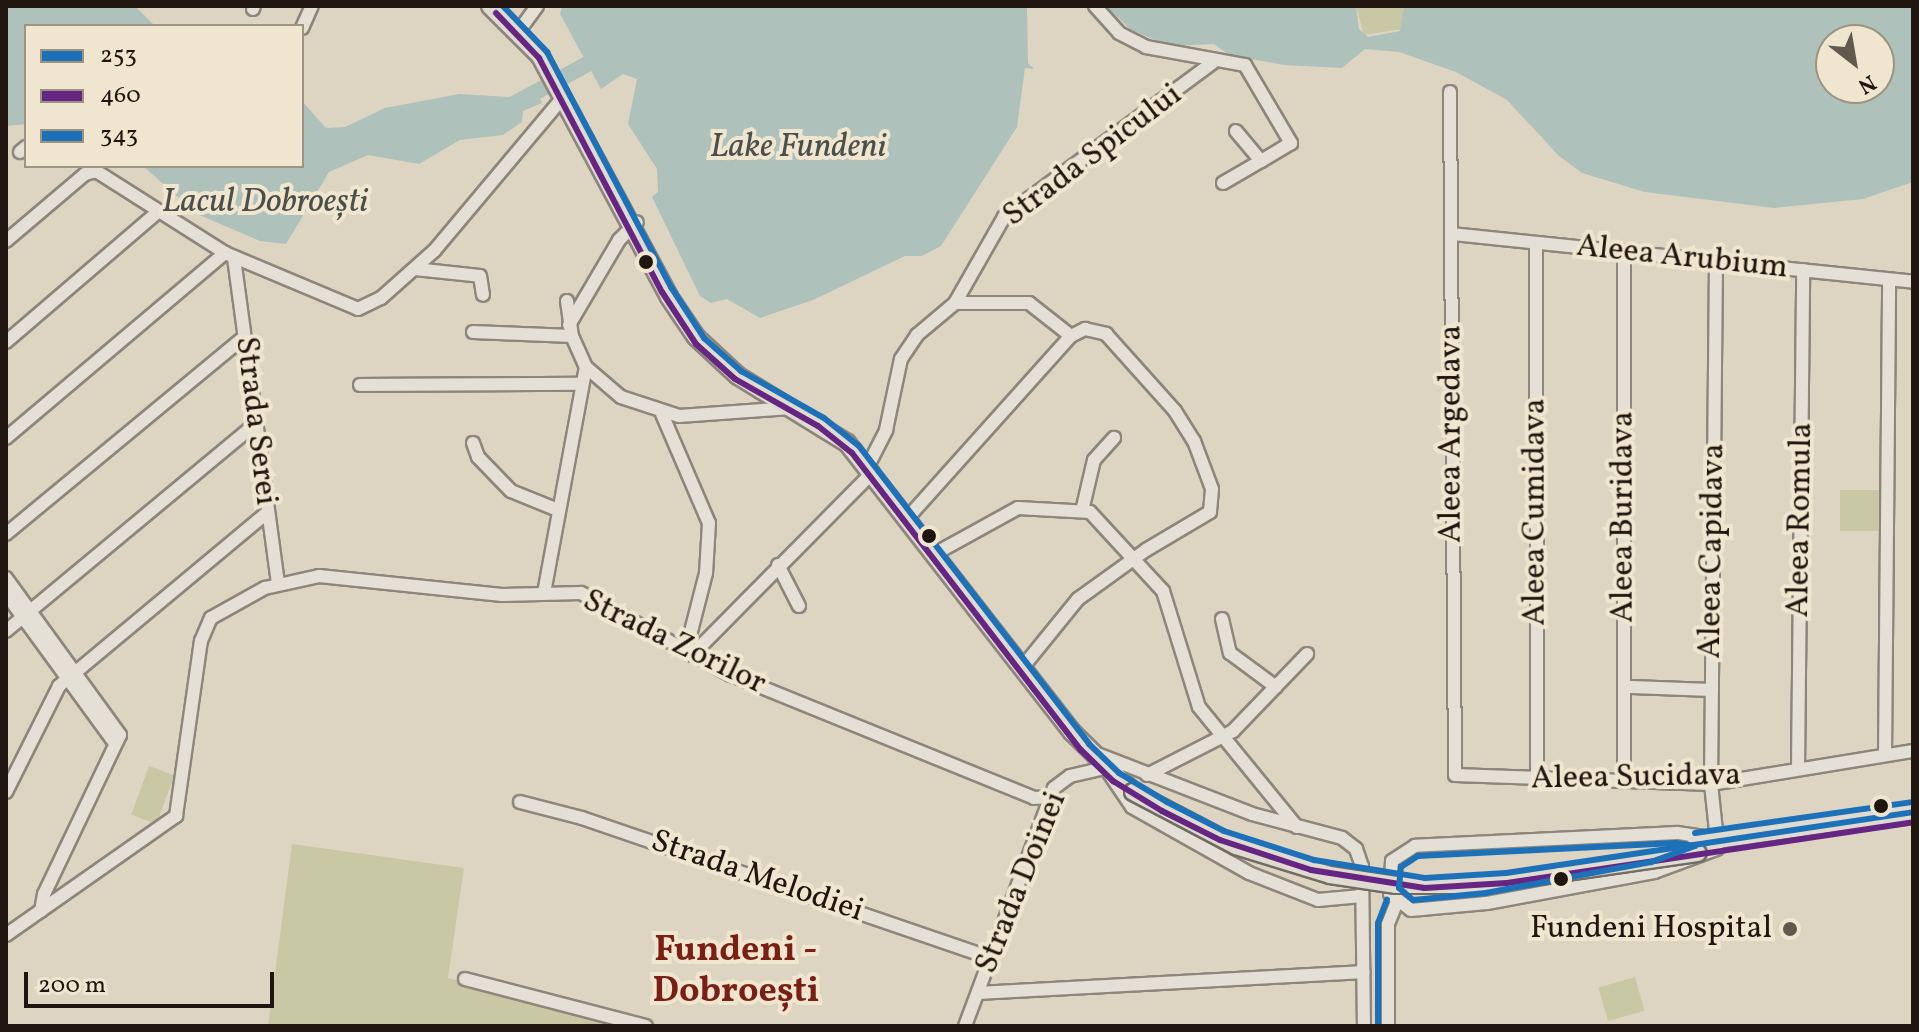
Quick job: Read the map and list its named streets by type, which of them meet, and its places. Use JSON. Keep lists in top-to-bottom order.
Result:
{
  "streets": {
    "street": [
      "Strada Spicului",
      "Aleea Arubium",
      "Strada Serei",
      "Aleea Argedava",
      "Aleea Cumidava",
      "Aleea Buridava",
      "Aleea Romula",
      "Aleea Capidava",
      "Strada Zorilor",
      "Aleea Sucidava",
      "Strada Melodiei",
      "Strada Doinei"
    ]
  },
  "crossings": [
    ["Aleea Arubium", "Aleea Argedava"],
    ["Aleea Arubium", "Aleea Cumidava"],
    ["Aleea Arubium", "Aleea Buridava"],
    ["Aleea Arubium", "Aleea Romula"],
    ["Aleea Arubium", "Aleea Capidava"],
    ["Strada Serei", "Strada Zorilor"],
    ["Aleea Argedava", "Aleea Sucidava"],
    ["Aleea Cumidava", "Aleea Sucidava"],
    ["Aleea Buridava", "Aleea Sucidava"],
    ["Aleea Romula", "Aleea Sucidava"],
    ["Aleea Capidava", "Aleea Sucidava"],
    ["Strada Zorilor", "Strada Doinei"],
    ["Strada Melodiei", "Strada Doinei"]
  ],
  "districts": ["Fundeni - Dobroești"],
  "water": ["Lake Fundeni", "Lacul Dobroești"],
  "places": ["Fundeni Hospital"],
  "lines": ["transit line 253", "transit line 460", "transit line 343"],
  "legend": ["253", "460", "343"],
  "scale_bar": "200 m",
  "north": "bottom right"
}
